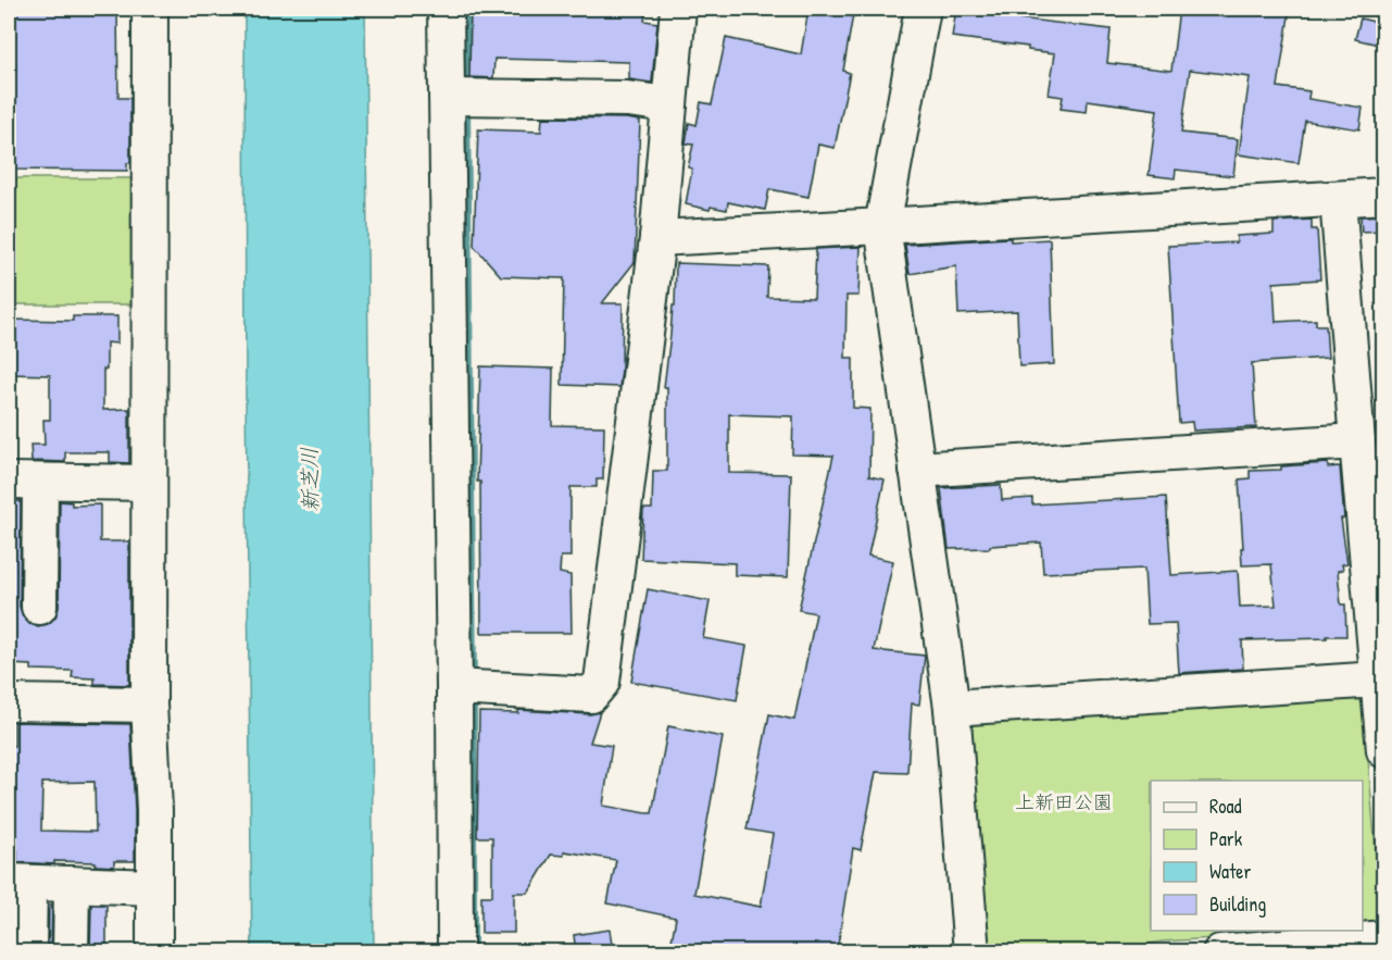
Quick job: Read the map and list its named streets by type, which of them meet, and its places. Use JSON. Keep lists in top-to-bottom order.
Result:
{
  "water": ["新芝川"],
  "parks": ["上新田公園"],
  "legend": [
    "Road",
    "Park",
    "Water",
    "Building"
  ]
}
